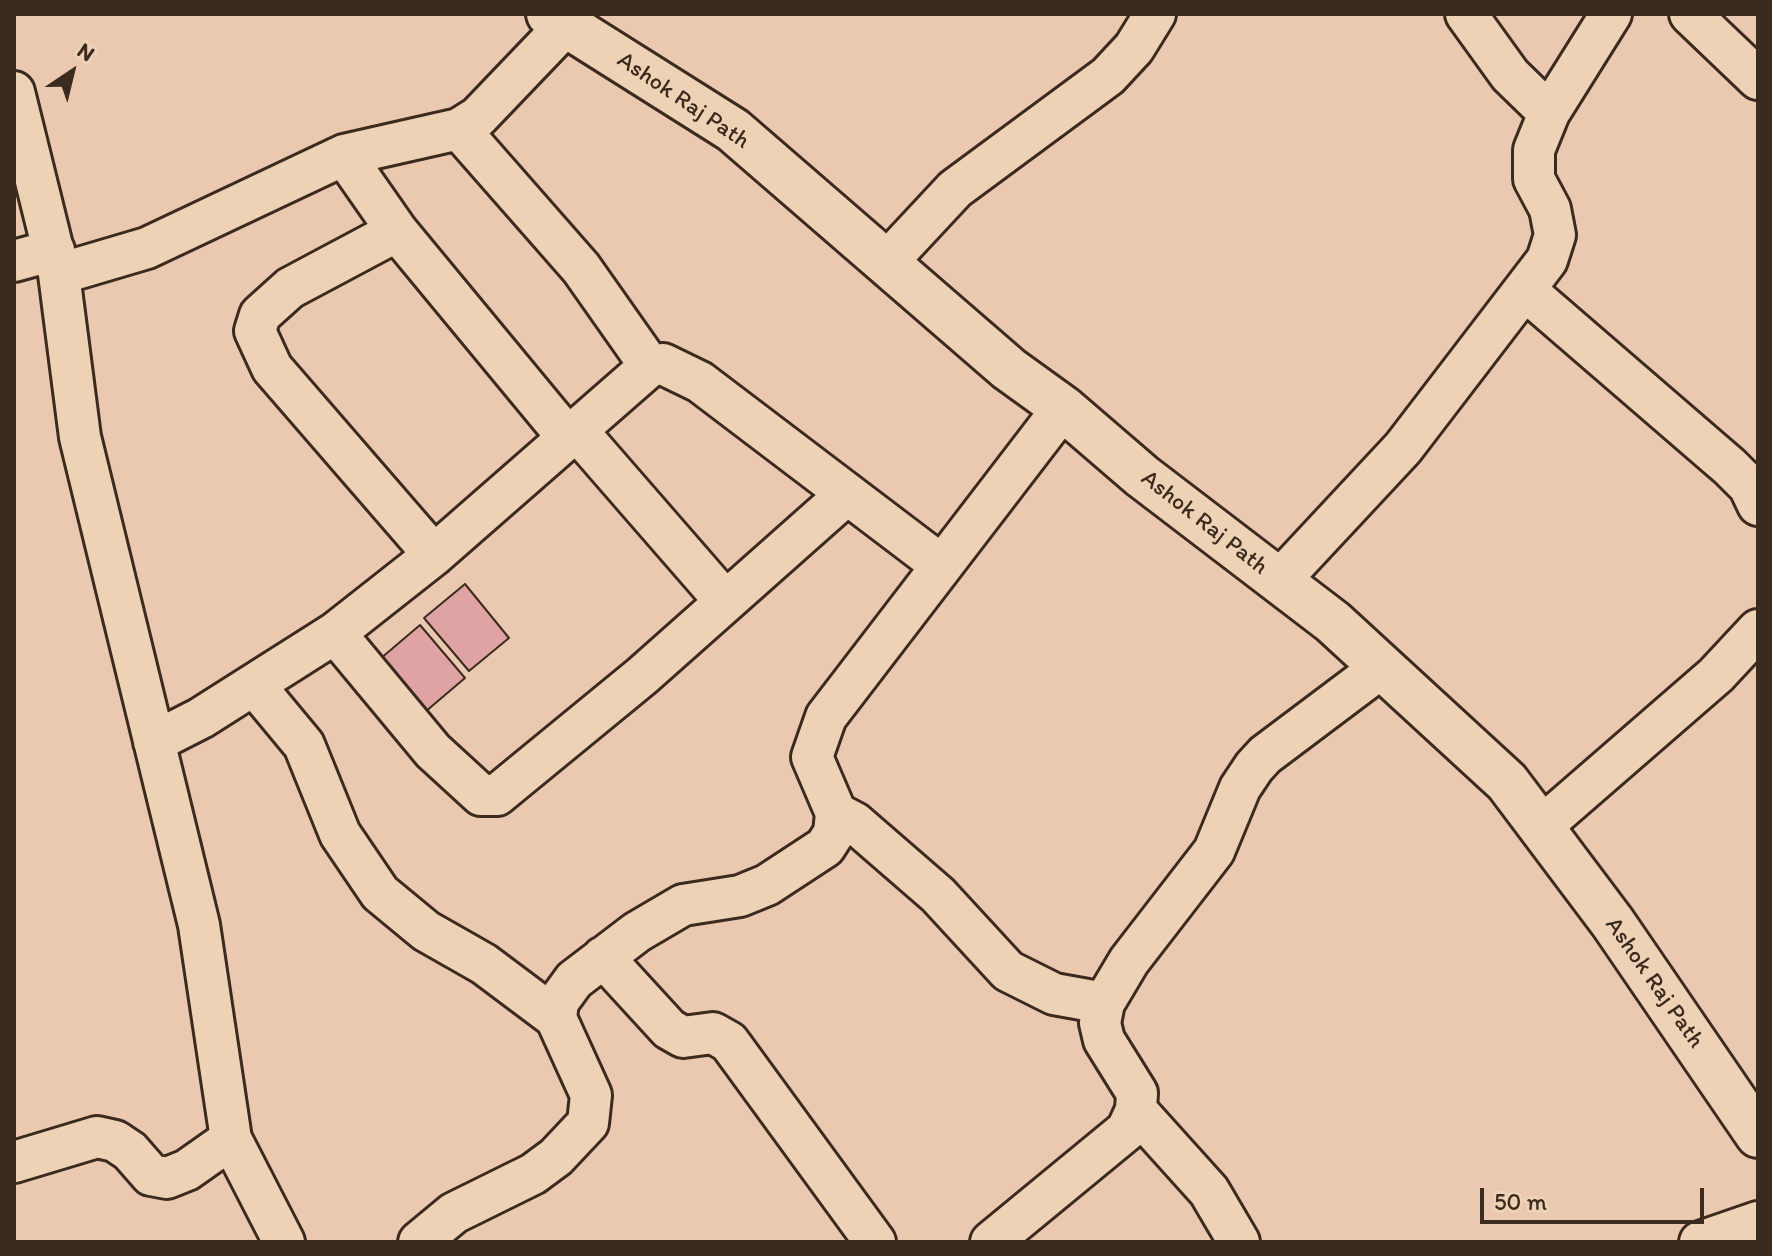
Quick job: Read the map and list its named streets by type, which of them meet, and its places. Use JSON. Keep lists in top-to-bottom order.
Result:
{
  "streets": {
    "main road": ["Ashok Raj Path"]
  },
  "scale_bar": "50 m",
  "north": "top right"
}
